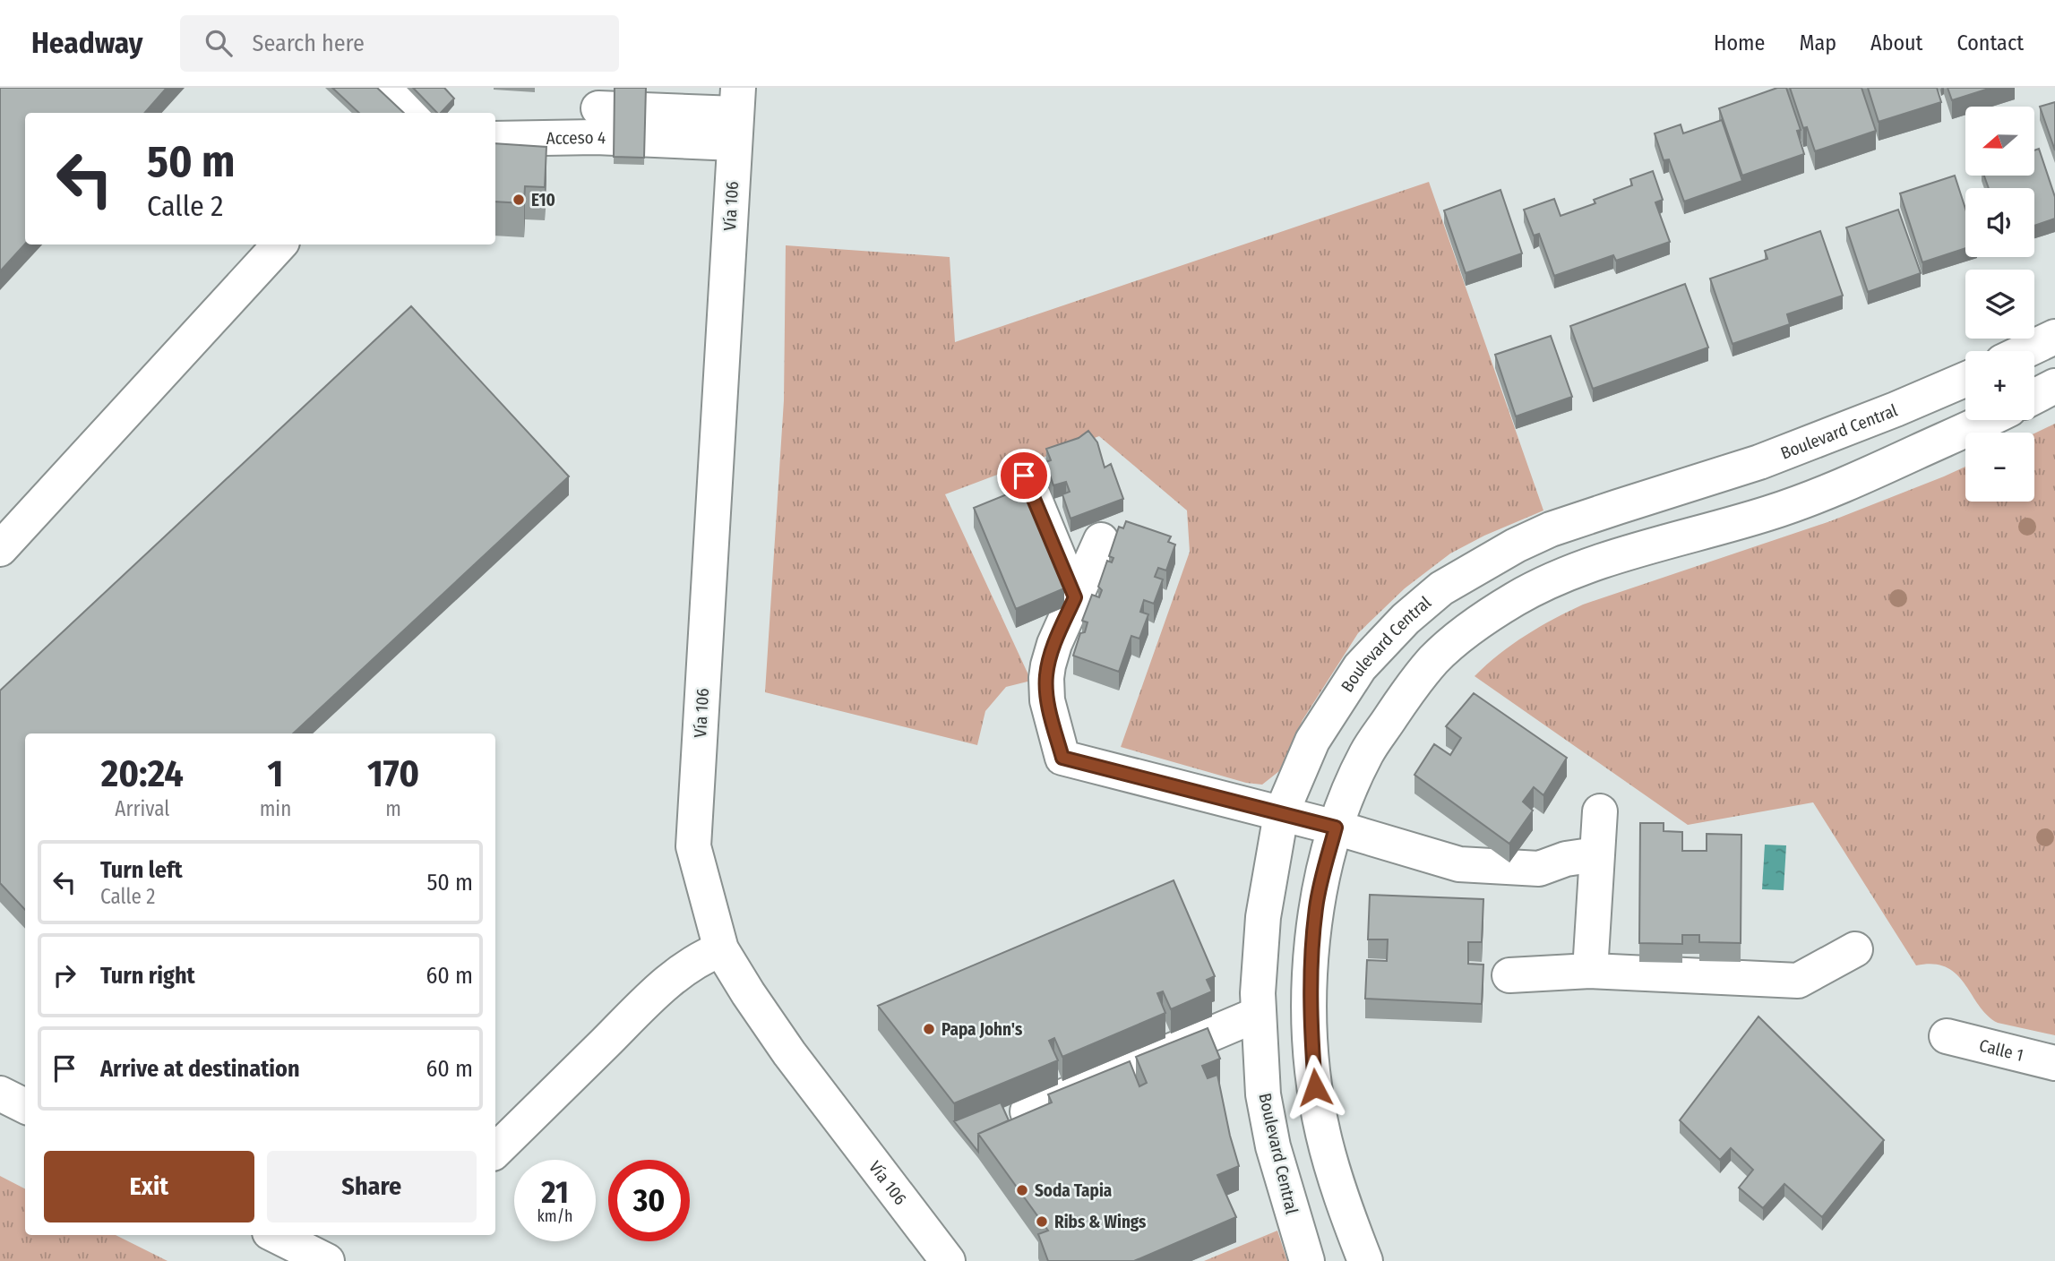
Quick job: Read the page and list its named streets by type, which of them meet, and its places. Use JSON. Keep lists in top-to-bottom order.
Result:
{
  "streets": {
    "street": [
      "Acceso 4",
      "Vía 106",
      "Boulevard Central",
      "Calle 1"
    ]
  },
  "crossings": [
    ["Acceso 4", "Vía 106"]
  ],
  "places": [
    "E10",
    "Papa John's",
    "Soda Tapia",
    "Ribs & Wings"
  ],
  "north": "left",
  "page": {
    "header": "Headway",
    "search": "Search here",
    "nav": [
      "Home",
      "Map",
      "About",
      "Contact"
    ],
    "map_buttons": ["+", "−"],
    "turn": ["50 m", "Calle 2"],
    "eta": [
      "20:24",
      "Arrival",
      "1",
      "min",
      "170",
      "m"
    ],
    "list": [
      {
        "name": "Turn left",
        "note": "Calle 2",
        "value": "50 m"
      },
      {
        "name": "Turn right",
        "value": "60 m"
      },
      {
        "name": "Arrive at destination",
        "value": "60 m"
      }
    ],
    "buttons": ["Exit", "Share"],
    "speed": "21 km/h",
    "limit": "30"
  }
}
